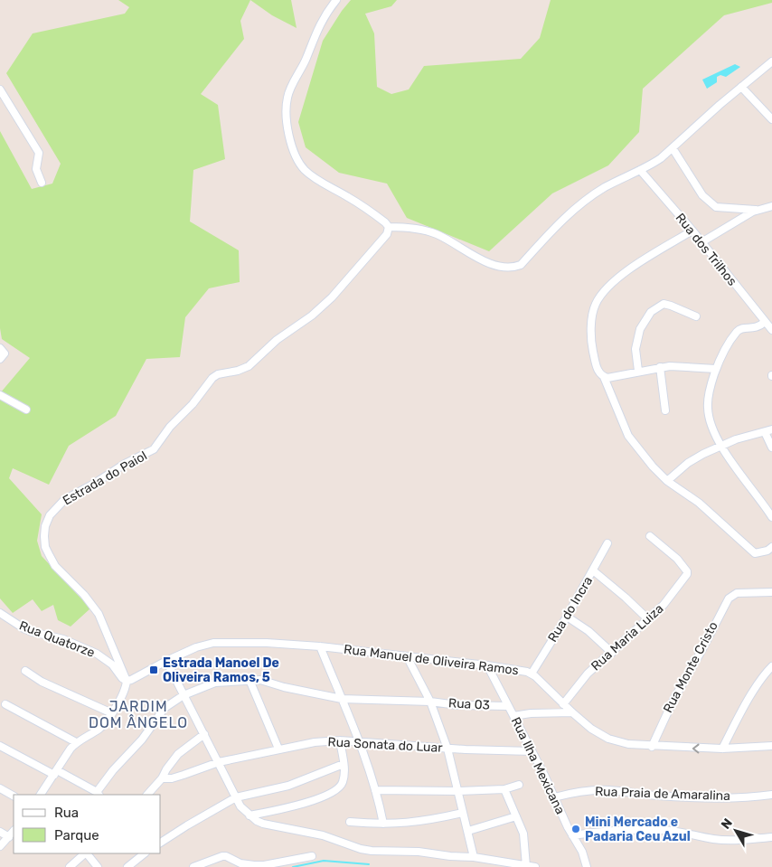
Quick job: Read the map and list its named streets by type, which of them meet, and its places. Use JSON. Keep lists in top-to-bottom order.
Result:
{
  "streets": {
    "street": [
      "Rua dos Trilhos",
      "Estrada do Paiol",
      "Rua do Incra",
      "Rua Maria Luiza",
      "Rua Quatorze",
      "Rua Manuel de Oliveira Ramos",
      "Rua Monte Cristo",
      "Rua 03",
      "Rua Sonata do Luar",
      "Rua Ilha Mexicana",
      "Rua Praia de Amaralina"
    ]
  },
  "crossings": [
    ["Estrada do Paiol", "Rua Quatorze"],
    ["Estrada do Paiol", "Rua Manuel de Oliveira Ramos"],
    ["Rua do Incra", "Rua Manuel de Oliveira Ramos"],
    ["Rua Maria Luiza", "Rua Manuel de Oliveira Ramos"],
    ["Rua Quatorze", "Rua Manuel de Oliveira Ramos"],
    ["Rua Manuel de Oliveira Ramos", "Rua Monte Cristo"],
    ["Rua Manuel de Oliveira Ramos", "Rua Ilha Mexicana"],
    ["Rua 03", "Rua Ilha Mexicana"],
    ["Rua Sonata do Luar", "Rua Ilha Mexicana"],
    ["Rua Ilha Mexicana", "Rua Praia de Amaralina"]
  ],
  "districts": ["JARDIM DOM ÂNGELO"],
  "places": {
    "transit": ["Estrada Manoel De Oliveira Ramos, 5"],
    "other": ["Mini Mercado e Padaria Ceu Azul"]
  },
  "legend": ["Rua", "Parque"],
  "north": "top left"
}
